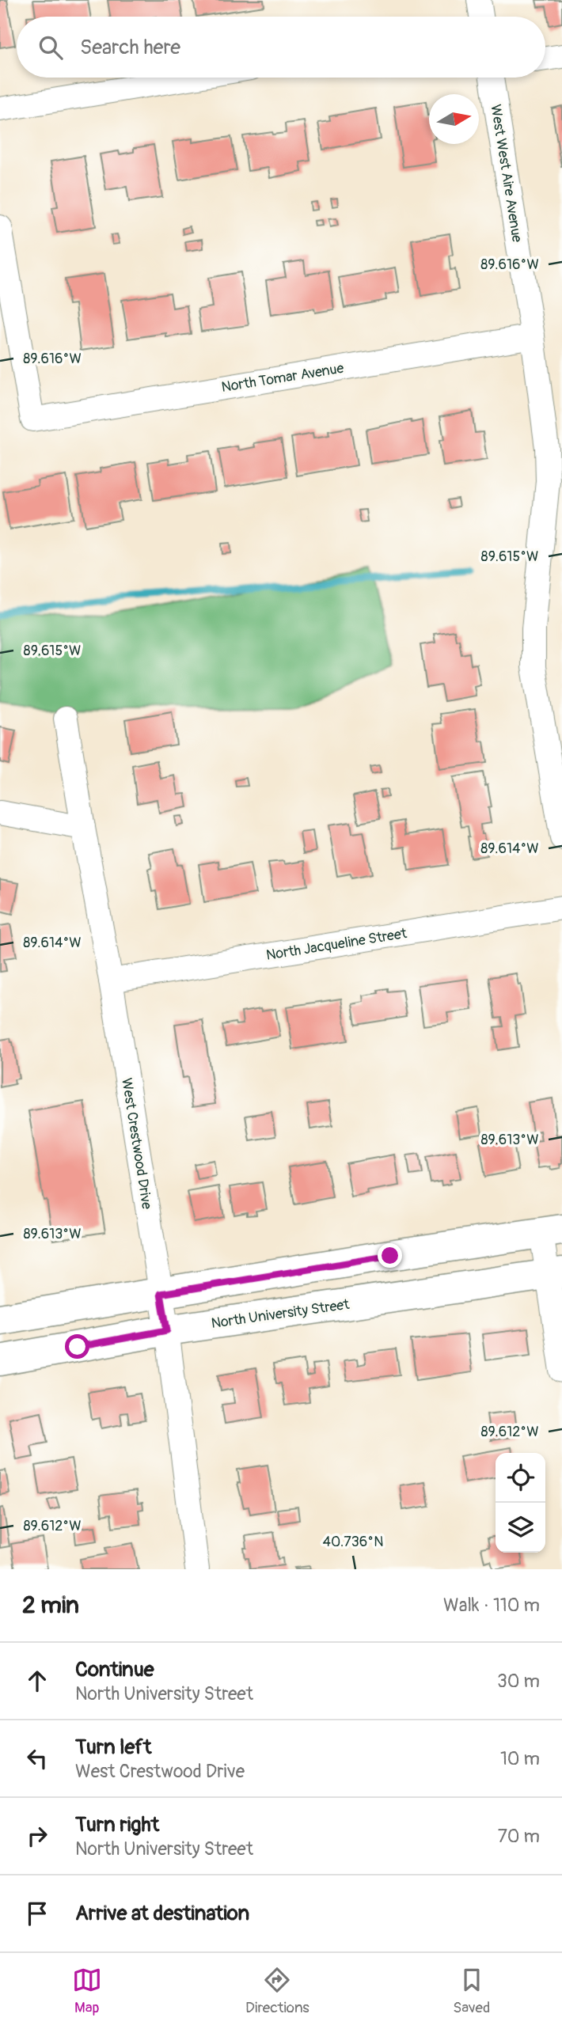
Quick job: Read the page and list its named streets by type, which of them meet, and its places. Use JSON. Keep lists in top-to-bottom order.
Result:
{
  "streets": {
    "main road": ["North University Street"],
    "street": [
      "West West Aire Avenue",
      "North Tomar Avenue",
      "North Jacqueline Street",
      "West Crestwood Drive"
    ]
  },
  "crossings": [
    ["West West Aire Avenue", "North Tomar Avenue"],
    ["North Jacqueline Street", "West Crestwood Drive"],
    ["West Crestwood Drive", "North University Street"]
  ],
  "north": "right",
  "page": {
    "search": "Search here",
    "heading": ["2 min", "Walk · 110 m"],
    "list": [
      ["Continue", "North University Street", "30 m"],
      ["Turn left", "West Crestwood Drive", "10 m"],
      ["Turn right", "North University Street", "70 m"],
      "Arrive at destination"
    ],
    "nav": ["Map", "Directions", "Saved"]
  },
  "coordinates": [
    "89.616°W",
    "89.615°W",
    "89.614°W",
    "89.613°W",
    "89.612°W",
    "40.736°N"
  ]
}
